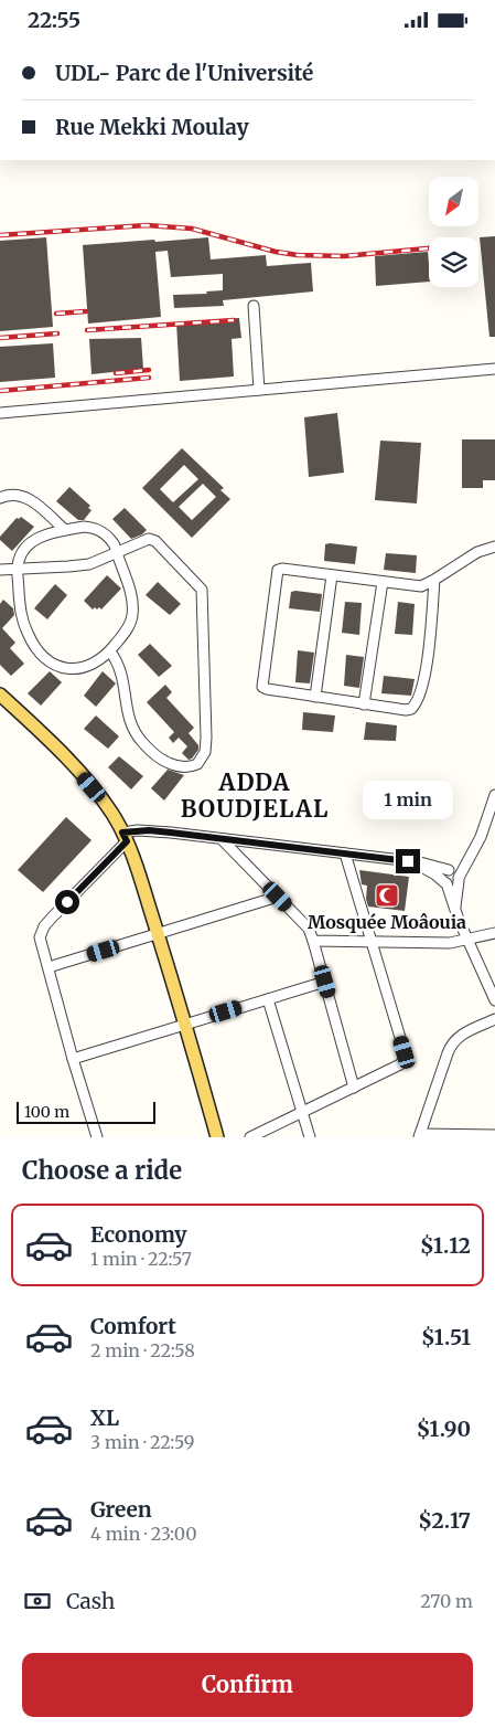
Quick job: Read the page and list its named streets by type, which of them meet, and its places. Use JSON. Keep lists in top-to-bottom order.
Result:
{
  "districts": ["ADDA BOUDJELAL"],
  "places": {
    "mosque": ["Mosquée Moâouia"]
  },
  "scale_bar": "100 m",
  "north": "bottom left",
  "page": {
    "status": "22:55",
    "banner": ["UDL- Parc de l'Université", "Rue Mekki Moulay"],
    "bubble": "1 min",
    "scale": "100 m",
    "heading": "Choose a ride",
    "list": [
      {
        "name": "Economy",
        "note": "1 min · 22:57",
        "value": "$1.12"
      },
      {
        "name": "Comfort",
        "note": "2 min · 22:58",
        "value": "$1.51"
      },
      {
        "name": "XL",
        "note": "3 min · 22:59",
        "value": "$1.90"
      },
      {
        "name": "Green",
        "note": "4 min · 23:00",
        "value": "$2.17"
      }
    ],
    "pay": ["Cash", "270 m"],
    "buttons": "Confirm"
  }
}
